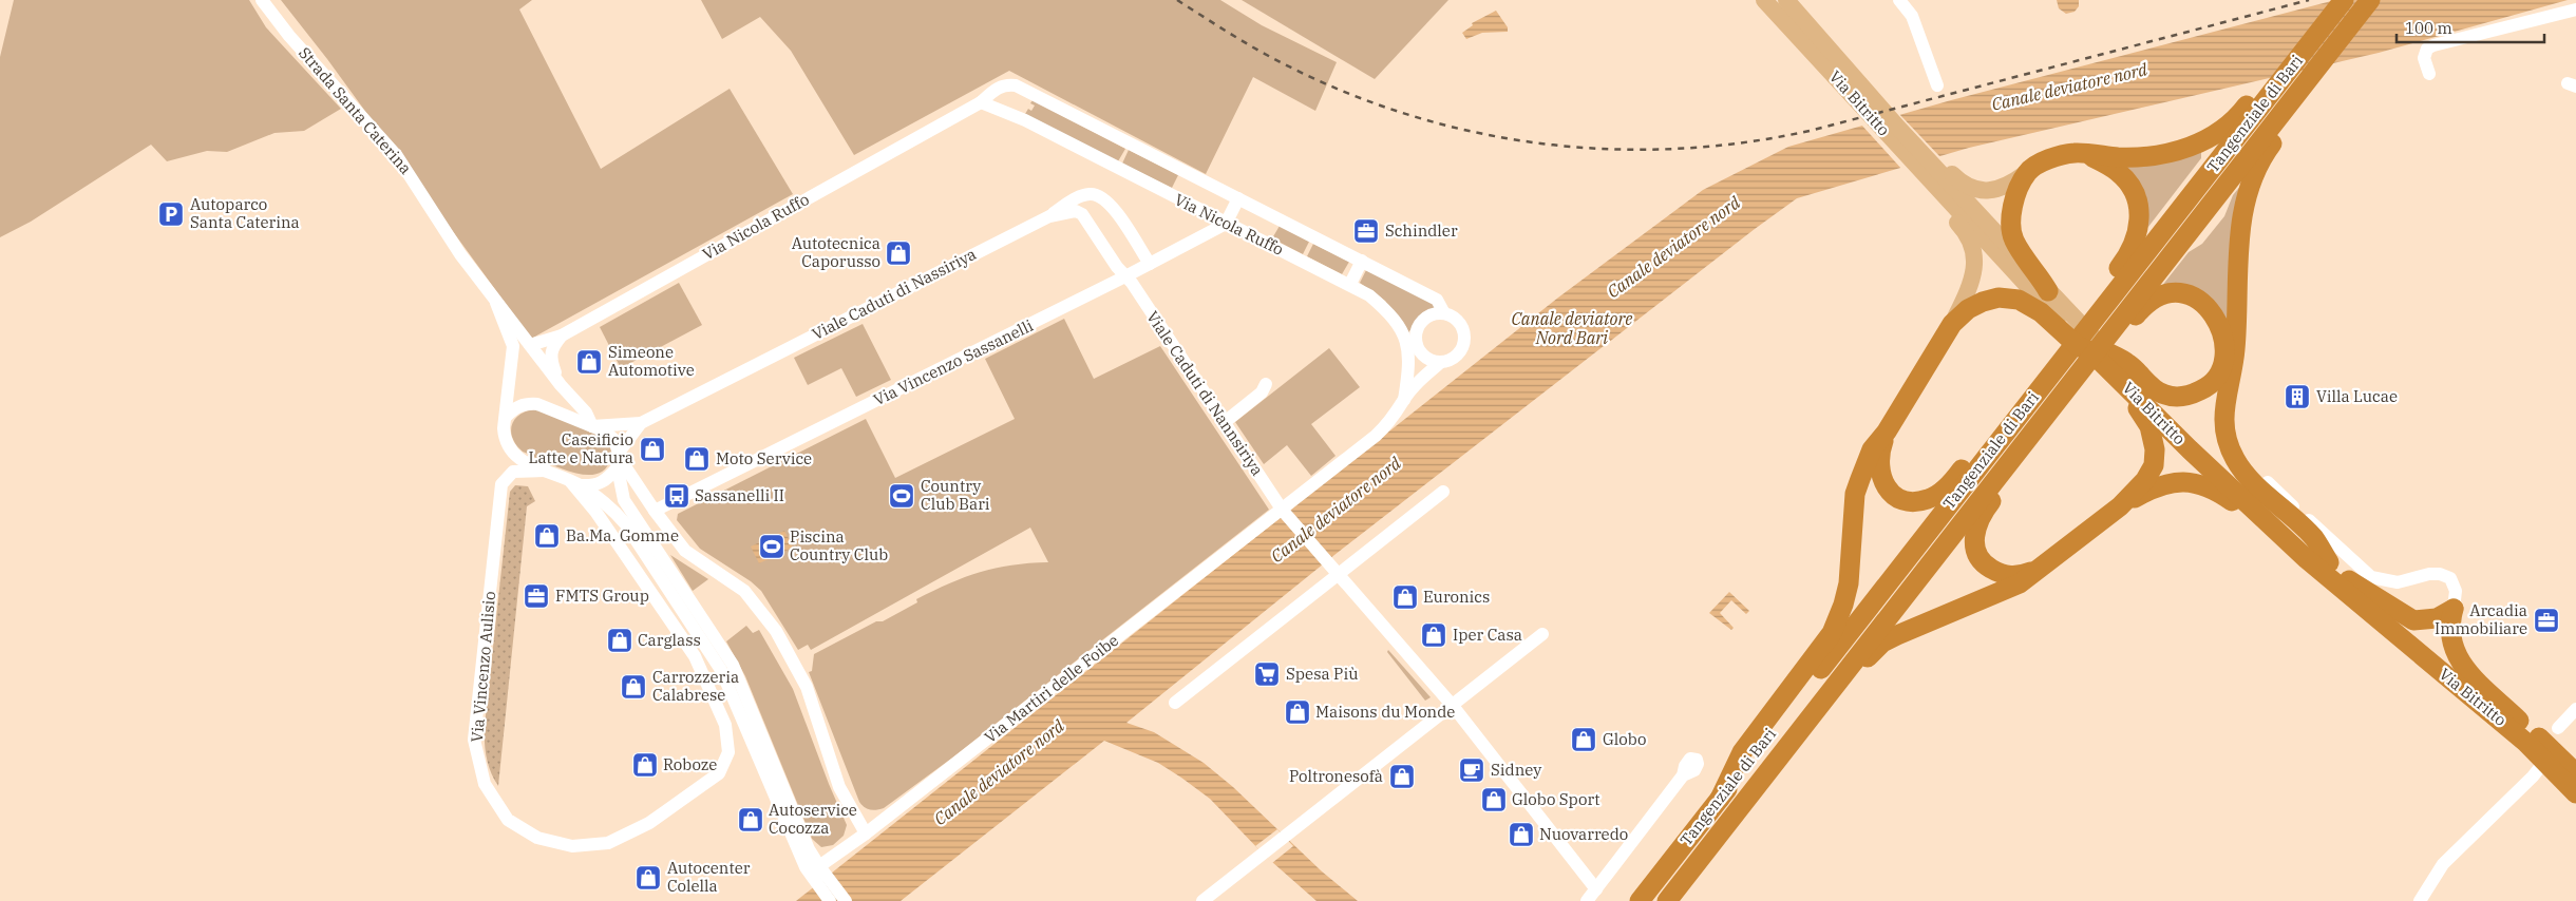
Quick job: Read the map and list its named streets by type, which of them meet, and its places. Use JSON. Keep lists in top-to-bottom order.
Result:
{
  "streets": {
    "highway": ["Via Bitritto", "Tangenziale di Bari"],
    "street": [
      "Strada Santa Caterina",
      "Via Nicola Ruffo",
      "Viale Caduti di Nassiriya",
      "Via Vincenzo Sassanelli",
      "Viale Caduti di Nannsiriya",
      "Via Vincenzo Aulisio",
      "Via Martiri delle Foibe"
    ]
  },
  "crossings": [
    ["Via Bitritto", "Tangenziale di Bari"],
    ["Strada Santa Caterina", "Via Nicola Ruffo"],
    ["Strada Santa Caterina", "Via Vincenzo Sassanelli"],
    ["Strada Santa Caterina", "Via Vincenzo Aulisio"],
    ["Strada Santa Caterina", "Via Martiri delle Foibe"],
    ["Via Nicola Ruffo", "Via Vincenzo Sassanelli"],
    ["Via Nicola Ruffo", "Via Martiri delle Foibe"],
    ["Viale Caduti di Nassiriya", "Via Vincenzo Sassanelli"],
    ["Viale Caduti di Nassiriya", "Viale Caduti di Nannsiriya"],
    ["Via Vincenzo Sassanelli", "Viale Caduti di Nannsiriya"],
    ["Viale Caduti di Nannsiriya", "Via Martiri delle Foibe"]
  ],
  "water": ["Canale deviatore nord", "Canale deviatore Nord Bari"],
  "places": {
    "parking": ["Autoparco Santa Caterina"],
    "office": ["Schindler", "FMTS Group", "Arcadia Immobiliare"],
    "shop": [
      "Autotecnica Caporusso",
      "Simeone Automotive",
      "Caseificio Latte e Natura",
      "Moto Service",
      "Ba.Ma. Gomme",
      "Euronics",
      "Iper Casa",
      "Carglass",
      "Carrozzeria Calabrese",
      "Maisons du Monde",
      "Globo",
      "Roboze",
      "Poltronesofà",
      "Globo Sport",
      "Autoservice Cocozza",
      "Nuovarredo",
      "Autocenter Colella"
    ],
    "building": ["Villa Lucae"],
    "bus stop": ["Sassanelli II"],
    "sports": ["Country Club Bari", "Piscina Country Club"],
    "supermarket": ["Spesa Più"],
    "cafe": ["Sidney"]
  },
  "scale_bar": "100 m"
}
